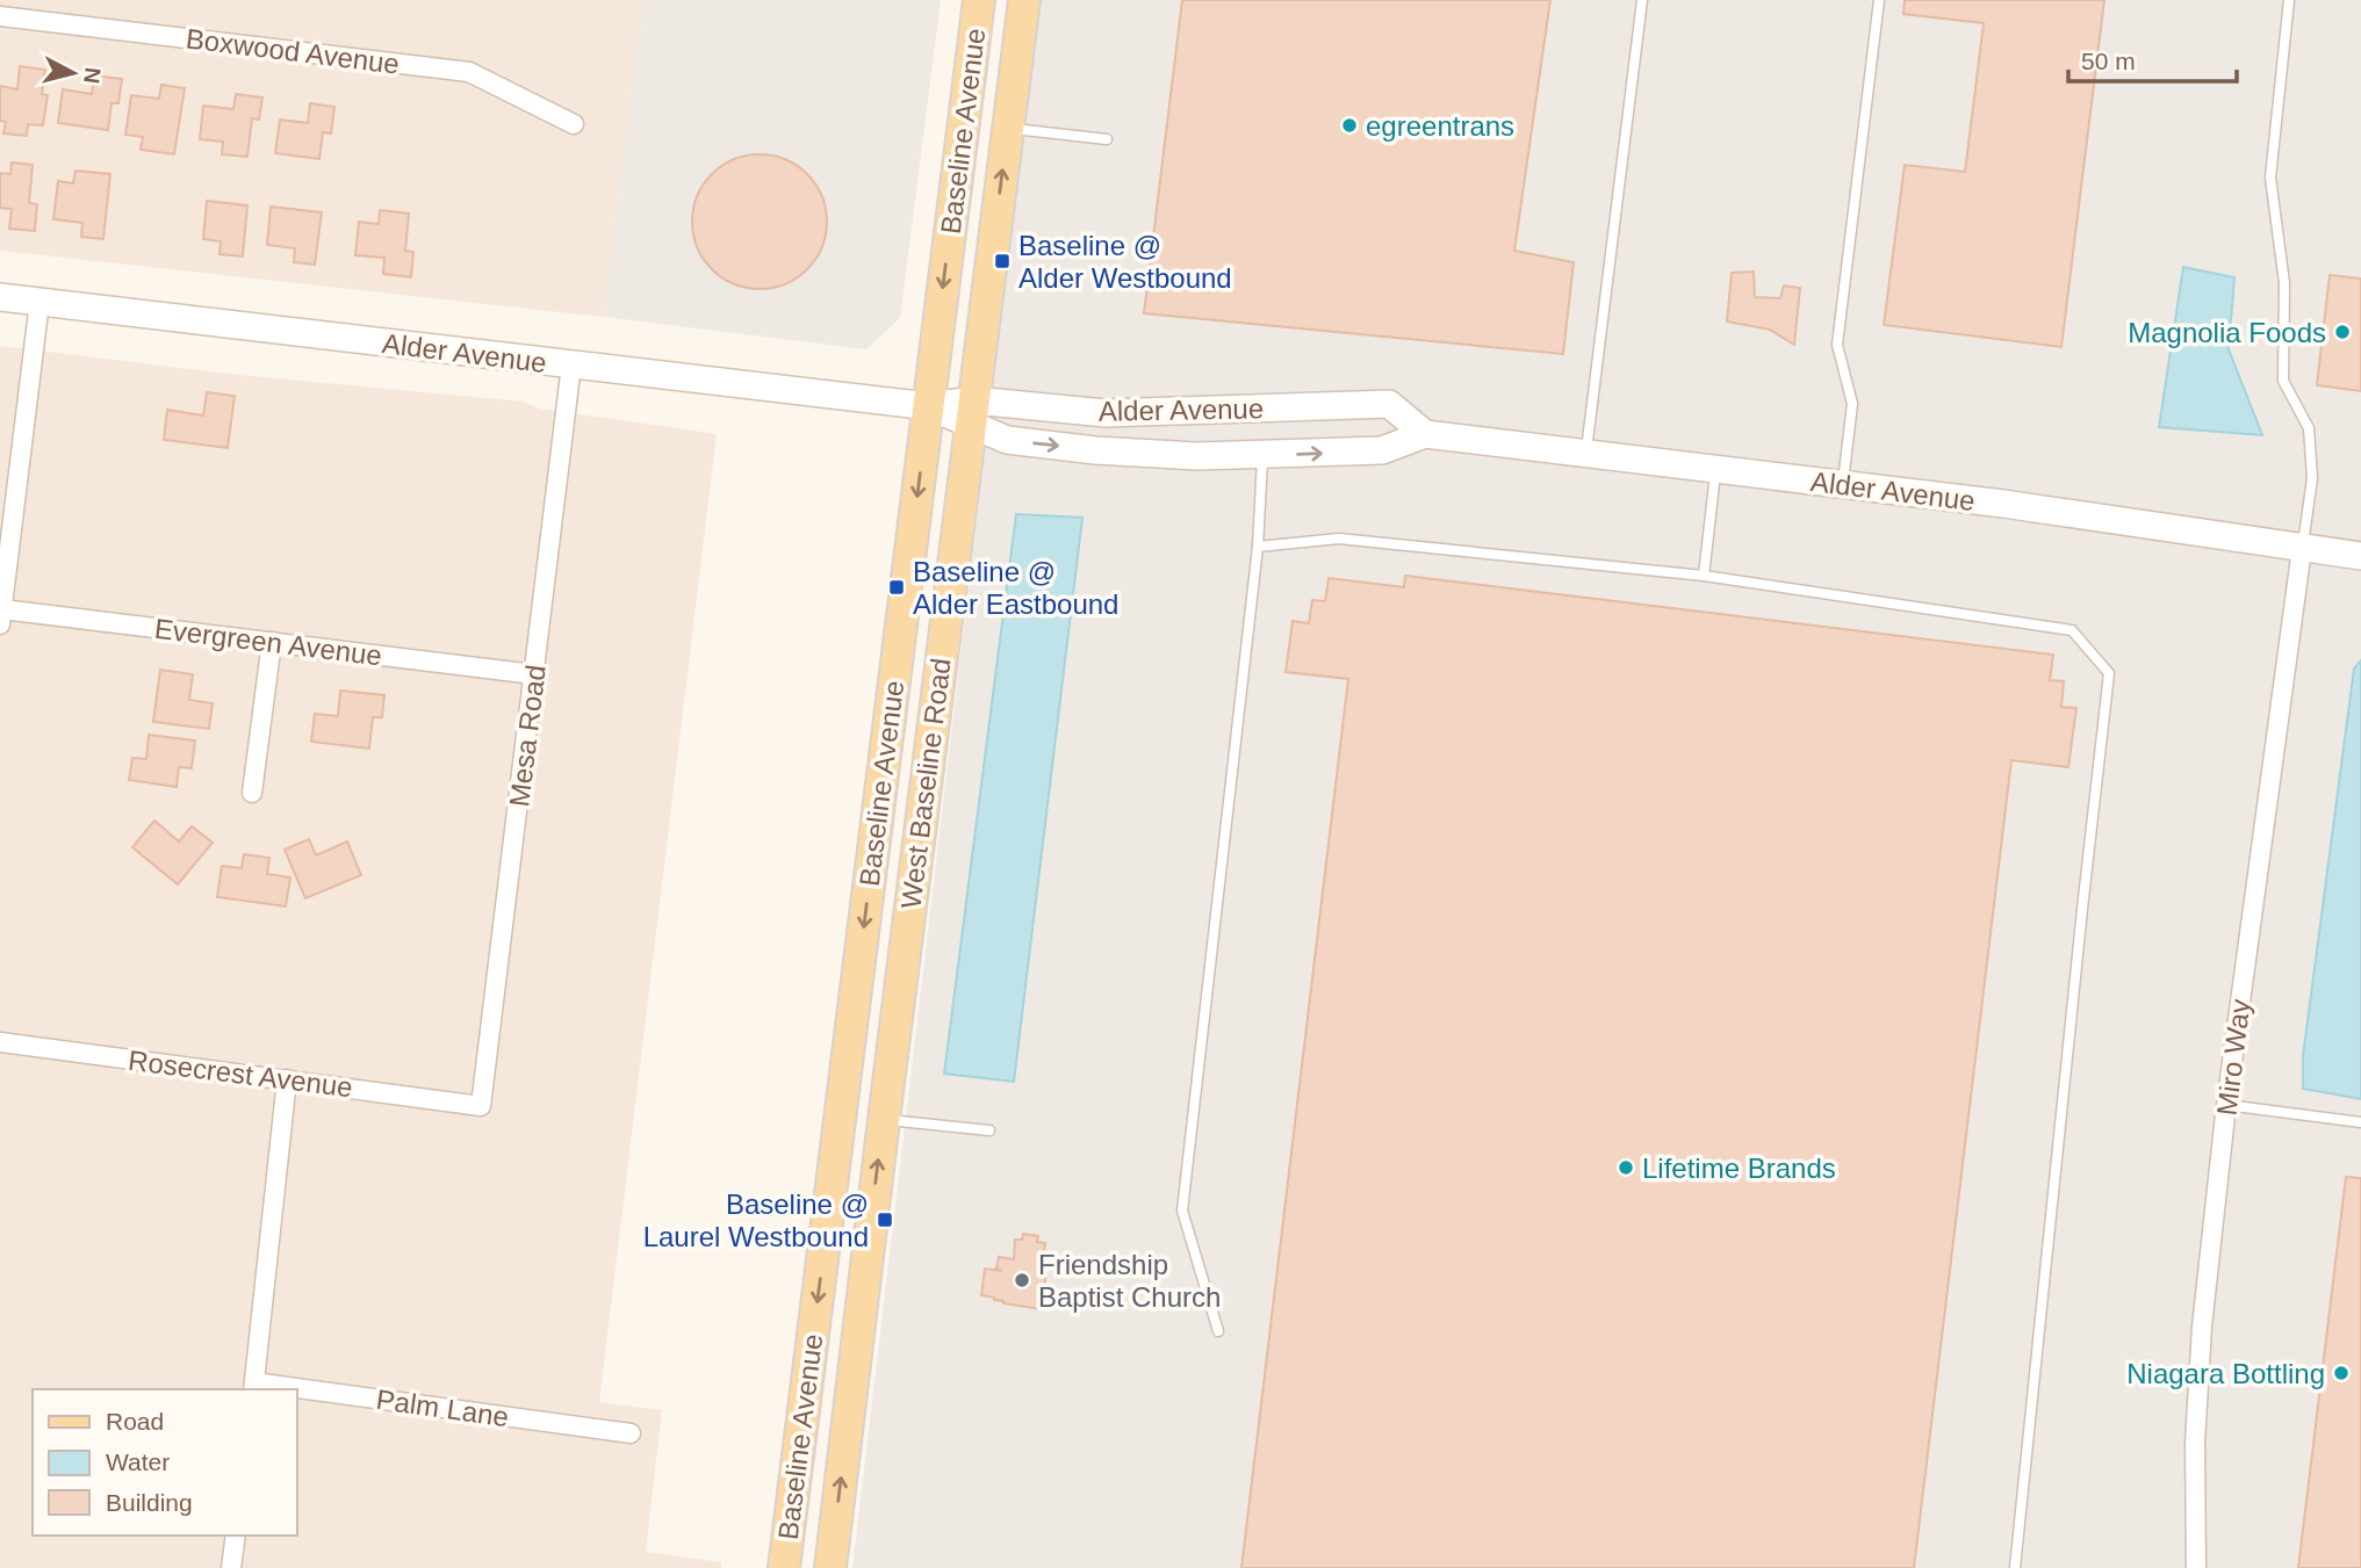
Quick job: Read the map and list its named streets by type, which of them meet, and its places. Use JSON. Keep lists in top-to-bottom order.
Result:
{
  "streets": {
    "main road": ["Baseline Avenue", "Alder Avenue", "West Baseline Road"],
    "street": [
      "Boxwood Avenue",
      "Evergreen Avenue",
      "Mesa Road",
      "Miro Way",
      "Rosecrest Avenue",
      "Palm Lane"
    ]
  },
  "crossings": [
    ["Baseline Avenue", "Alder Avenue"],
    ["Alder Avenue", "Mesa Road"],
    ["Alder Avenue", "West Baseline Road"],
    ["Alder Avenue", "Miro Way"],
    ["Evergreen Avenue", "Mesa Road"],
    ["Mesa Road", "Rosecrest Avenue"]
  ],
  "one_way": ["Baseline Avenue", "West Baseline Road"],
  "places": {
    "other": [
      "egreentrans",
      "Magnolia Foods",
      "Lifetime Brands",
      "Friendship Baptist Church",
      "Niagara Bottling"
    ],
    "transit": ["Baseline @ Alder Westbound", "Baseline @ Alder Eastbound", "Baseline @ Laurel Westbound"]
  },
  "legend": ["Road", "Water", "Building"],
  "scale_bar": "50 m",
  "north": "right"
}
